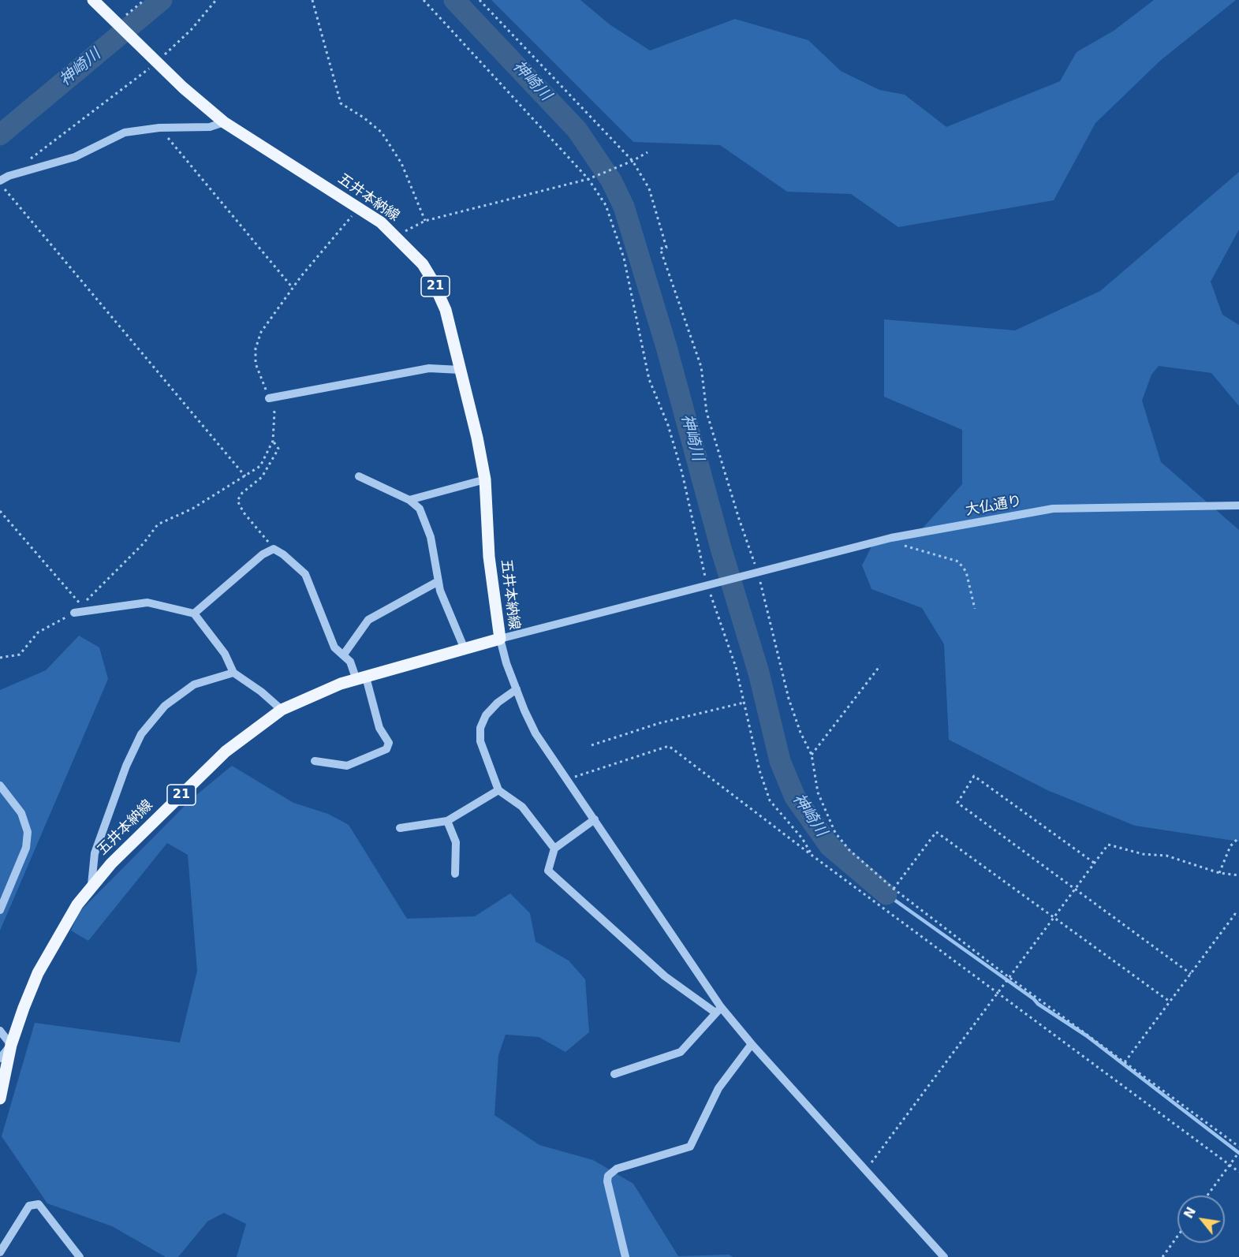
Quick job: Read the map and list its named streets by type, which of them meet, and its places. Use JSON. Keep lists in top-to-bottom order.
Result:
{
  "streets": {
    "main road": ["五井本納線", "21"],
    "street": ["大仏通り"]
  },
  "crossings": [
    ["五井本納線", "大仏通り"]
  ],
  "water": ["神崎川"],
  "north": "top left"
}
